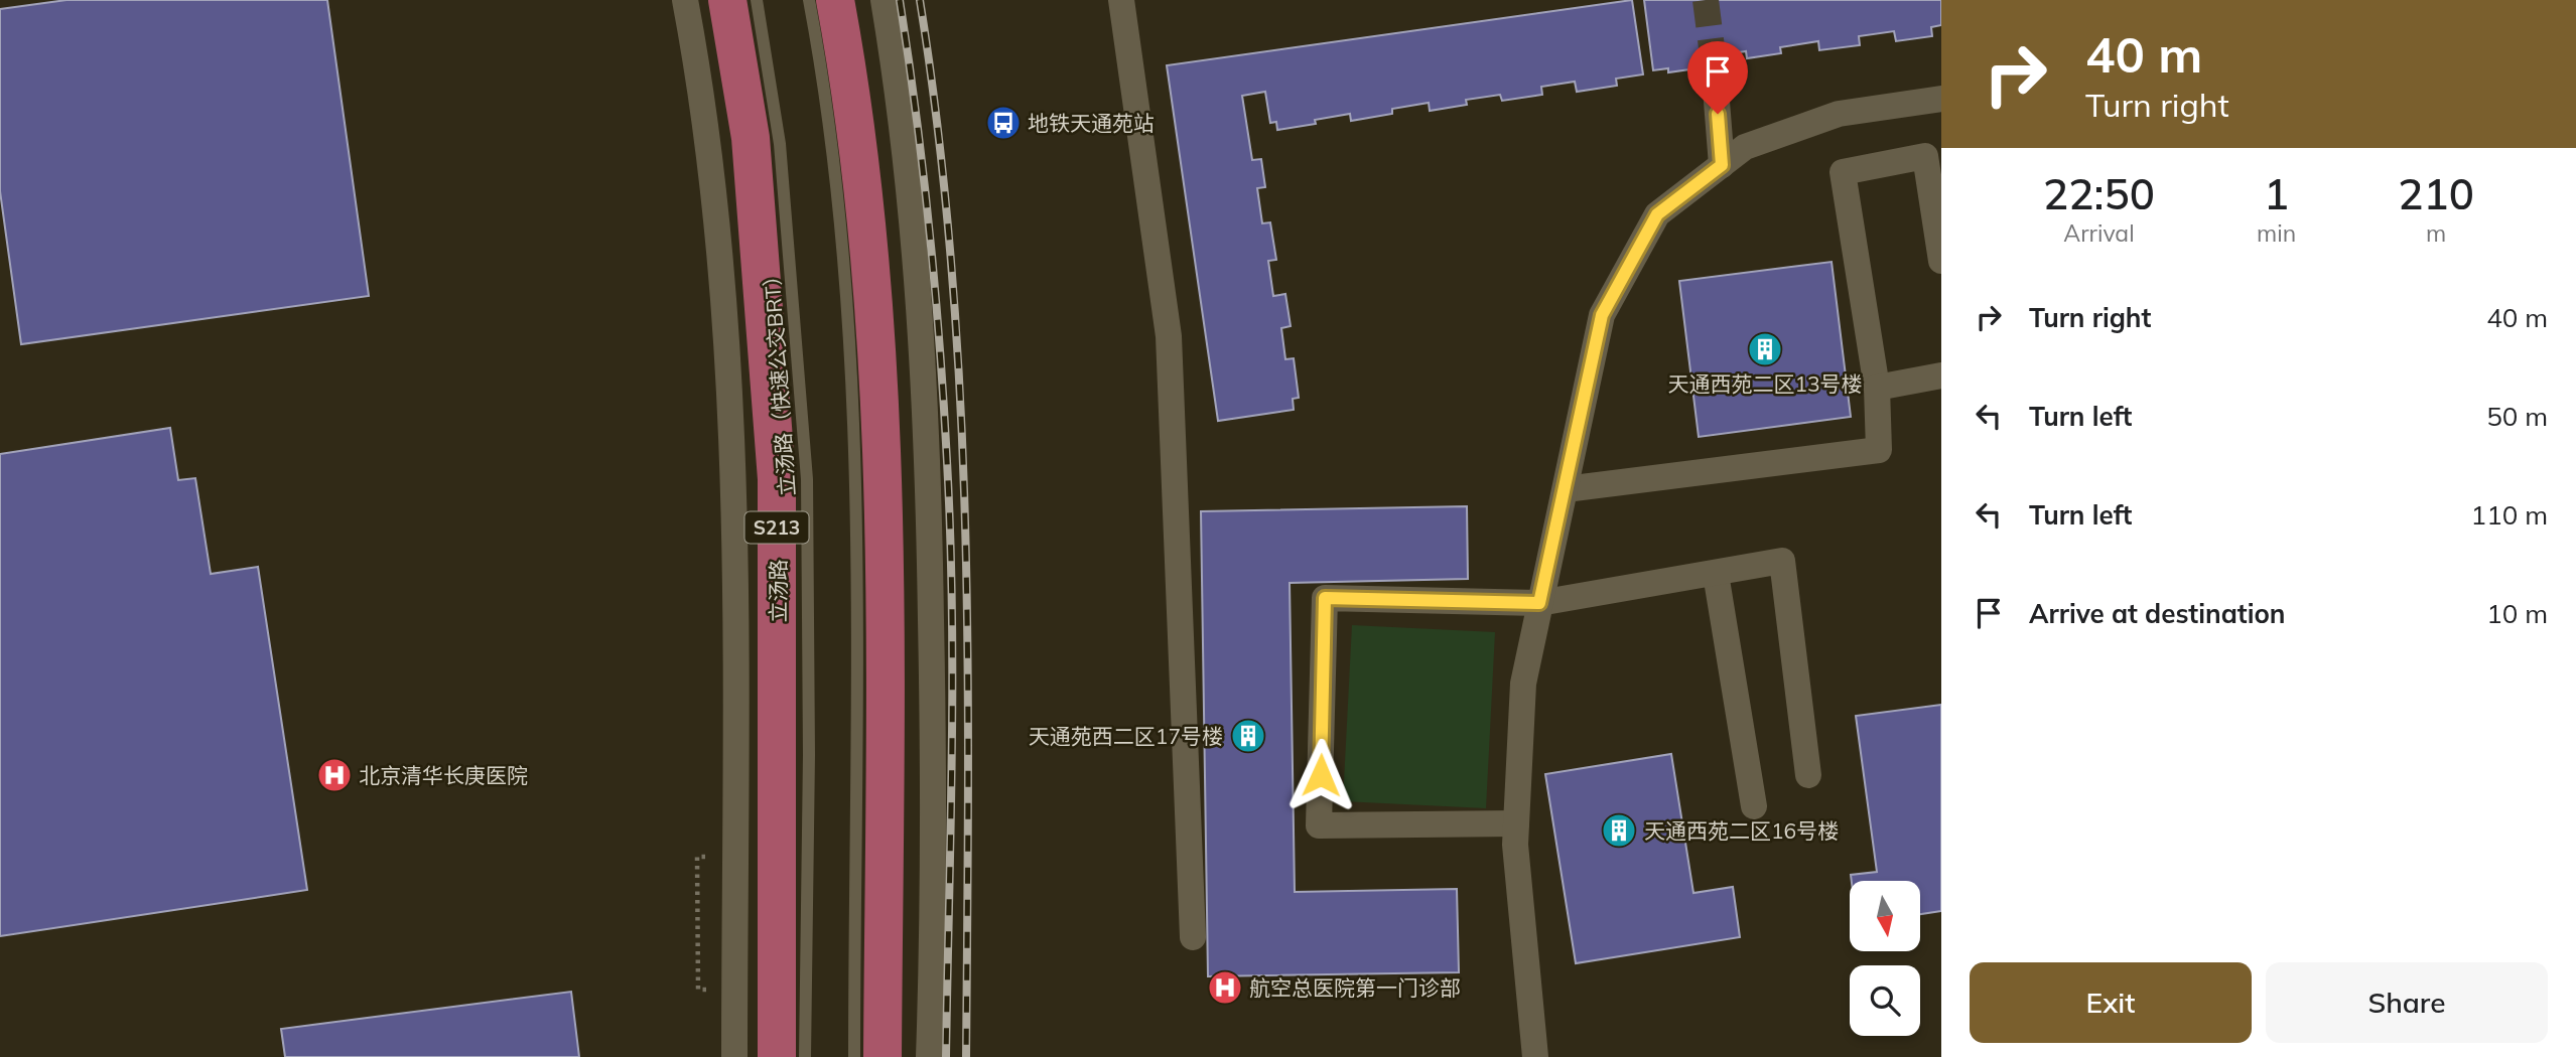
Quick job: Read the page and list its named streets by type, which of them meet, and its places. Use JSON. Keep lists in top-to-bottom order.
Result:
{
  "streets": {
    "main road": ["S213", "立汤路"],
    "lane": ["立汤路（快速公交BRT）"]
  },
  "places": {
    "bus stop": ["地铁天通苑站"],
    "building": ["天通西苑二区13号楼", "天通苑西二区17号楼", "天通西苑二区16号楼"],
    "hospital": ["北京清华长庚医院", "航空总医院第一门诊部"]
  },
  "north": "bottom",
  "page": {
    "turn": ["40 m", "Turn right"],
    "eta": [
      "22:50",
      "Arrival",
      "1",
      "min",
      "210",
      "m"
    ],
    "list": [
      {
        "name": "Turn right",
        "value": "40 m"
      },
      {
        "name": "Turn left",
        "value": "50 m"
      },
      {
        "name": "Turn left",
        "value": "110 m"
      },
      {
        "name": "Arrive at destination",
        "value": "10 m"
      }
    ],
    "buttons": ["Exit", "Share"]
  }
}
